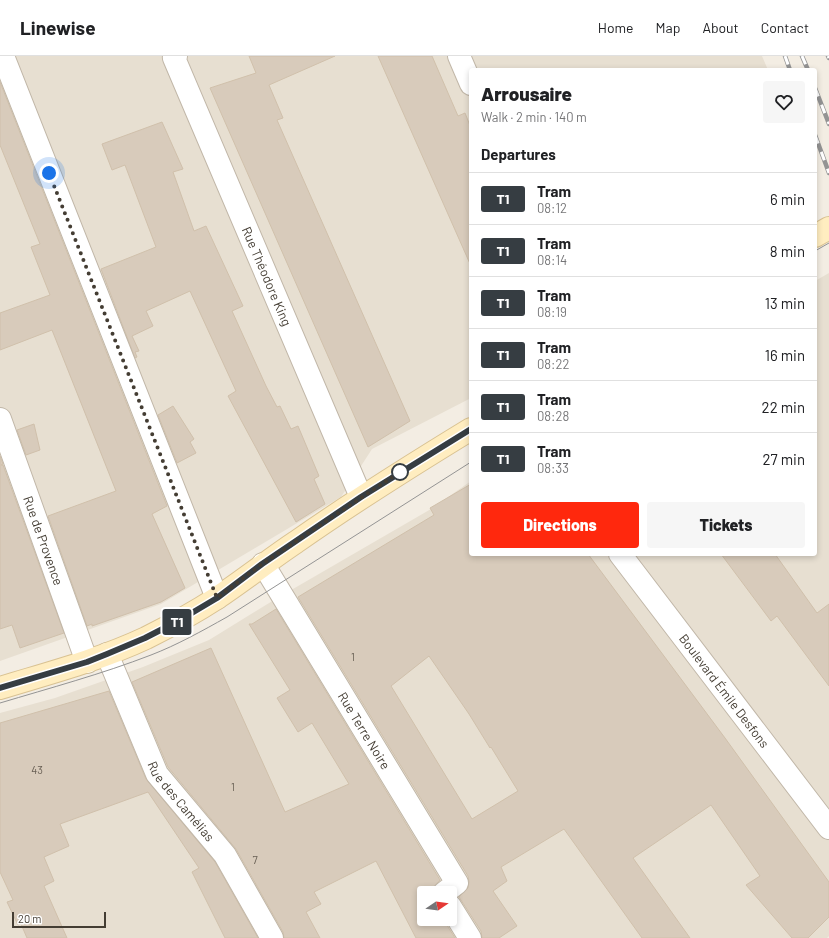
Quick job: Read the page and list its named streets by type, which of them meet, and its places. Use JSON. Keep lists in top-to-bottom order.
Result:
{
  "streets": {
    "street": [
      "Rue Théodore King",
      "Rue de Provence",
      "Boulevard Émile Desfons",
      "Rue Terre Noire",
      "Rue des Camélias"
    ]
  },
  "lines": ["tram line T1"],
  "house_numbers": [
    "1",
    "43",
    "1",
    "7"
  ],
  "scale_bar": "20 m",
  "north": "right",
  "page": {
    "header": "Linewise",
    "nav": [
      "Home",
      "Map",
      "About",
      "Contact"
    ],
    "on_map": "T1",
    "heading": [
      ["Arrousaire", "Walk · 2 min · 140 m"],
      "Departures"
    ],
    "list": [
      {
        "mark": "T1",
        "name": "Tram",
        "note": "08:12",
        "value": "6 min"
      },
      {
        "mark": "T1",
        "name": "Tram",
        "note": "08:14",
        "value": "8 min"
      },
      {
        "mark": "T1",
        "name": "Tram",
        "note": "08:19",
        "value": "13 min"
      },
      {
        "mark": "T1",
        "name": "Tram",
        "note": "08:22",
        "value": "16 min"
      },
      {
        "mark": "T1",
        "name": "Tram",
        "note": "08:28",
        "value": "22 min"
      },
      {
        "mark": "T1",
        "name": "Tram",
        "note": "08:33",
        "value": "27 min"
      }
    ],
    "buttons": ["Directions", "Tickets"],
    "scale": "20 m"
  }
}
